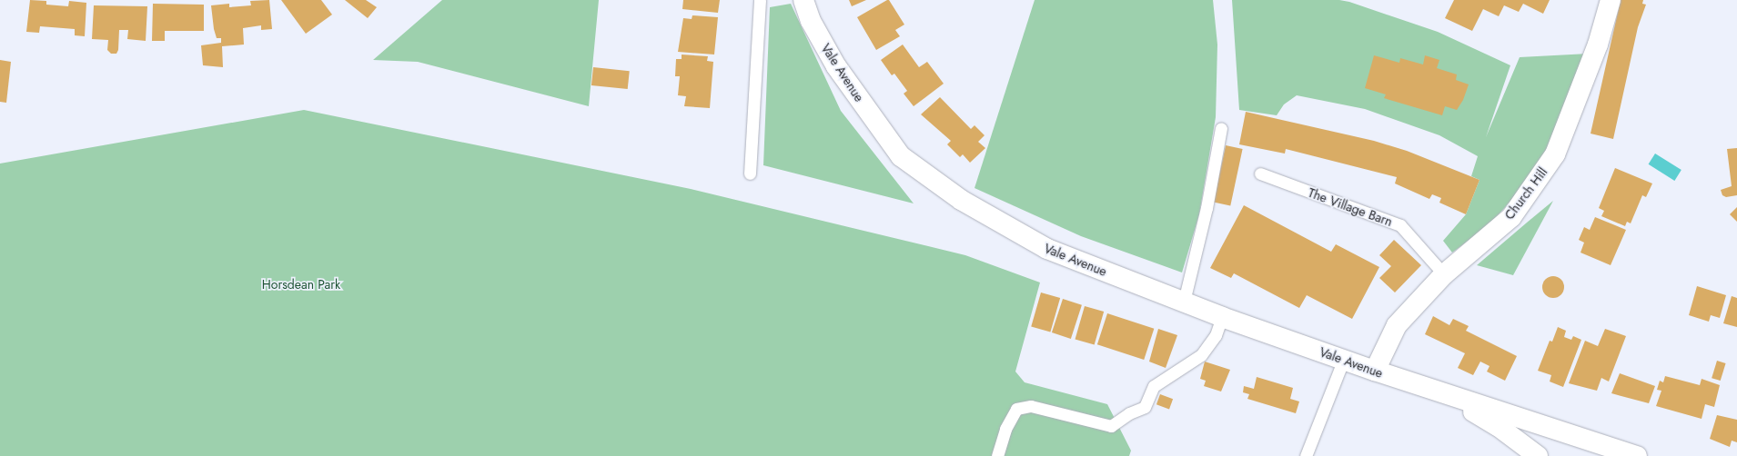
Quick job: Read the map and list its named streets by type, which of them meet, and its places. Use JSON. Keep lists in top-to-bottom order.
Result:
{
  "streets": {
    "street": ["Vale Avenue", "Church Hill"],
    "lane": ["The Village Barn"]
  },
  "crossings": [
    ["Vale Avenue", "Church Hill"],
    ["Church Hill", "The Village Barn"]
  ],
  "parks": ["Horsdean Park"]
}
